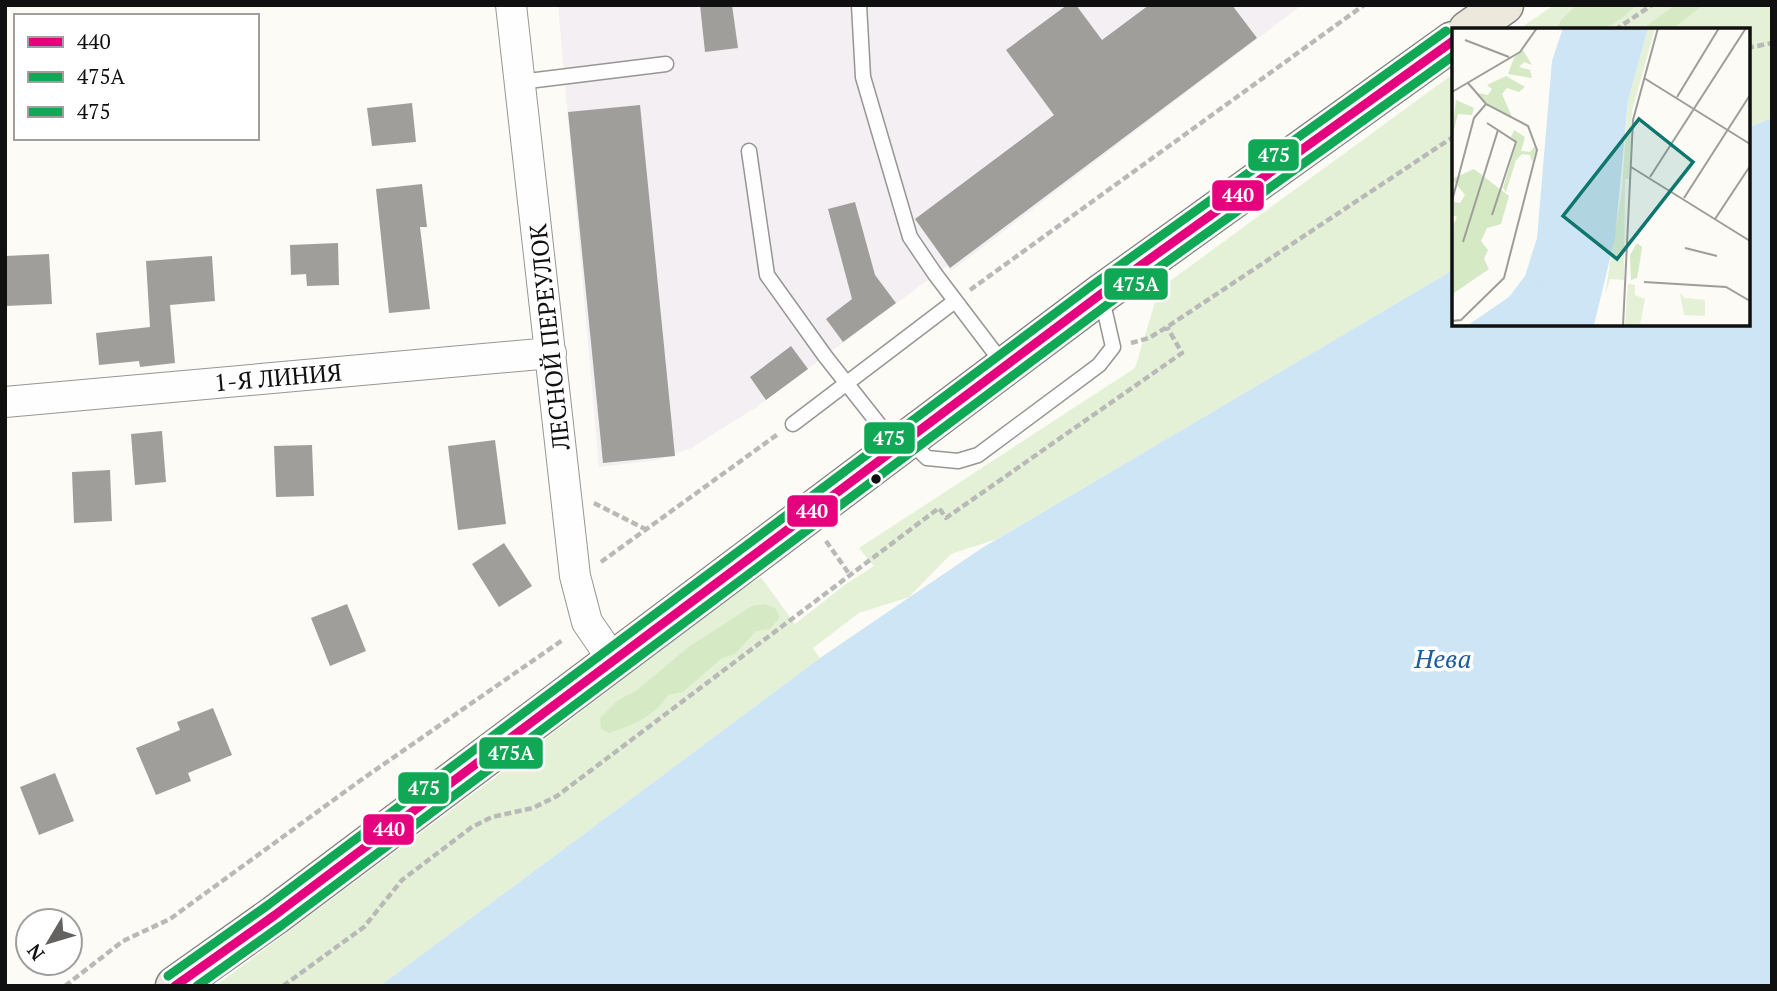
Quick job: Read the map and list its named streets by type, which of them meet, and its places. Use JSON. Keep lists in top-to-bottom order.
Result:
{
  "streets": {
    "street": ["ЛЕСНОЙ ПЕРЕУЛОК", "1-Я ЛИНИЯ"]
  },
  "crossings": [
    ["ЛЕСНОЙ ПЕРЕУЛОК", "1-Я ЛИНИЯ"]
  ],
  "water": ["Нева"],
  "lines": ["transit line 475", "transit line 440", "transit line 475А"],
  "legend": ["440", "475А", "475"],
  "north": "bottom left"
}
